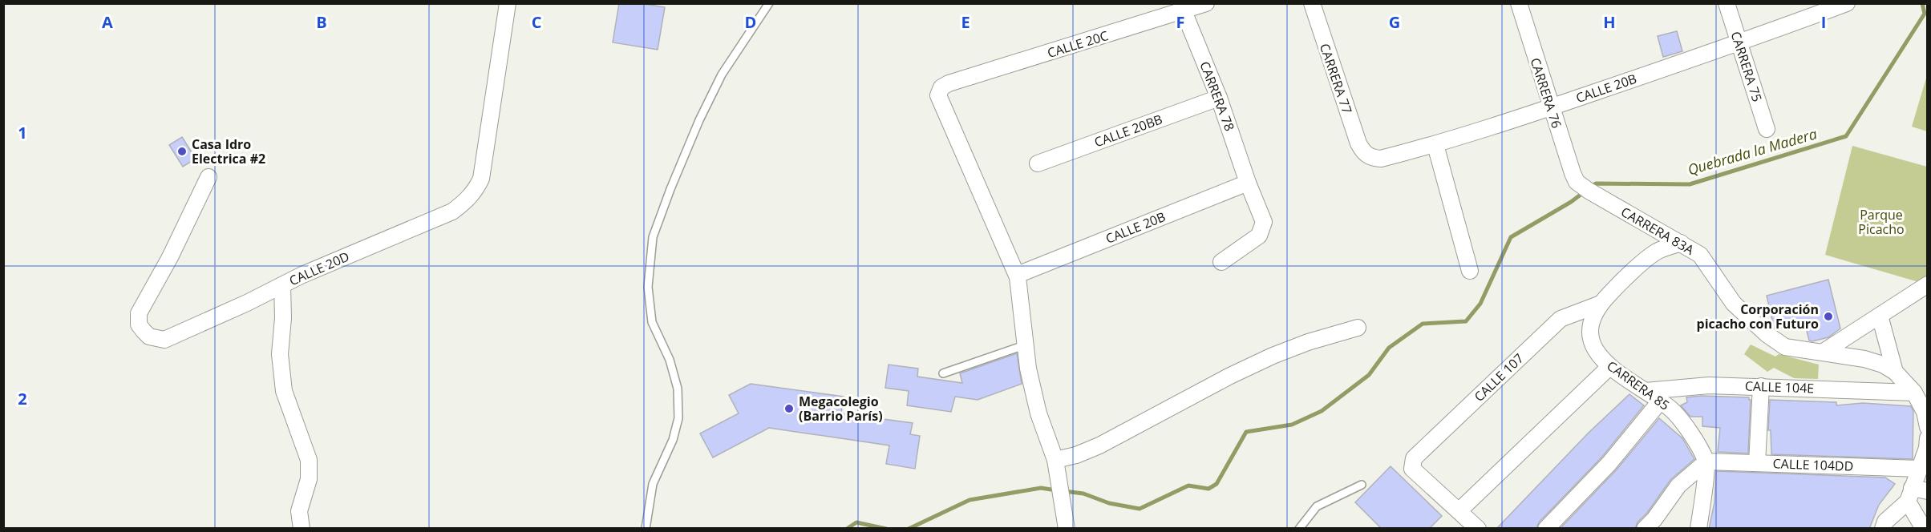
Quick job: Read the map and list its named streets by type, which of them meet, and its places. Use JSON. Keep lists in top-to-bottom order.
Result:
{
  "streets": {
    "street": [
      "CALLE 20C",
      "CARRERA 75",
      "CARRERA 77",
      "CALLE 20B",
      "CARRERA 76",
      "CARRERA 78",
      "CALLE 20BB",
      "CARRERA 83A",
      "CALLE 20D",
      "CALLE 107",
      "CARRERA 85",
      "CALLE 104E",
      "CALLE 104DD"
    ]
  },
  "crossings": [
    ["CALLE 20C", "CARRERA 78"],
    ["CARRERA 75", "CALLE 20B"],
    ["CARRERA 77", "CALLE 20B"],
    ["CALLE 20B", "CARRERA 76"],
    ["CALLE 20B", "CARRERA 78"],
    ["CARRERA 76", "CARRERA 83A"],
    ["CARRERA 78", "CALLE 20BB"],
    ["CARRERA 83A", "CALLE 107"],
    ["CARRERA 83A", "CALLE 104E"],
    ["CALLE 107", "CARRERA 85"],
    ["CARRERA 85", "CALLE 104E"],
    ["CARRERA 85", "CALLE 104DD"]
  ],
  "water": ["Quebrada la Madera"],
  "parks": ["Parque Picacho"],
  "places": ["Casa Idro Electrica #2", "Corporación picacho con Futuro", "Megacolegio (Barrio París)"],
  "grid": {
    "columns": [
      "A",
      "B",
      "C",
      "D",
      "E",
      "F",
      "G",
      "H",
      "I"
    ],
    "rows": ["1", "2"]
  }
}
